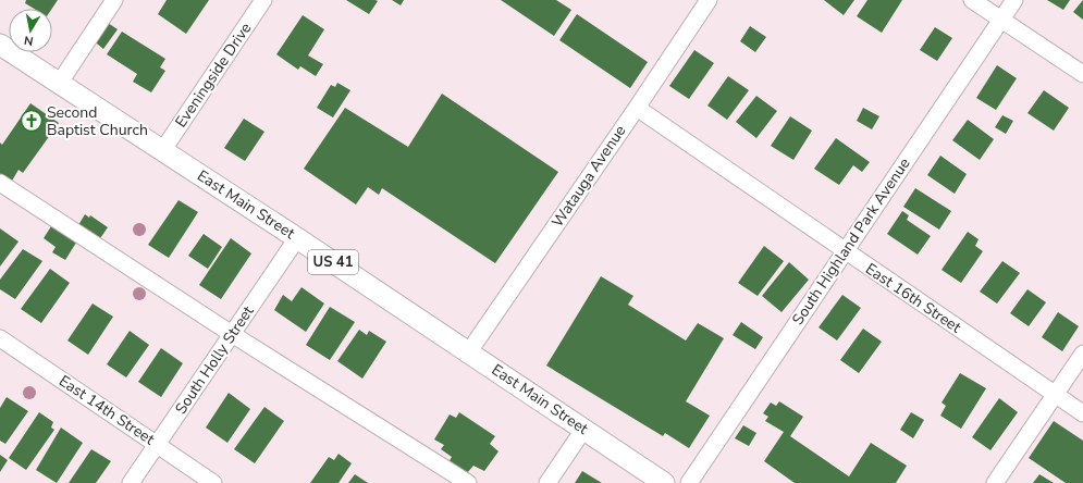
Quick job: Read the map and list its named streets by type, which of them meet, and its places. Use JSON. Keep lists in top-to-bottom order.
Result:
{
  "streets": {
    "main road": ["East Main Street", "US 41"],
    "street": [
      "Eveningside Drive",
      "Watauga Avenue",
      "South Highland Park Avenue",
      "East 16th Street",
      "South Holly Street",
      "East 14th Street"
    ]
  },
  "crossings": [
    ["Eveningside Drive", "East Main Street"],
    ["Watauga Avenue", "East Main Street"],
    ["Watauga Avenue", "East 16th Street"],
    ["East Main Street", "South Holly Street"],
    ["South Highland Park Avenue", "East 16th Street"],
    ["South Holly Street", "East 14th Street"]
  ],
  "places": {
    "church": ["Second Baptist Church"]
  },
  "north": "bottom"
}
